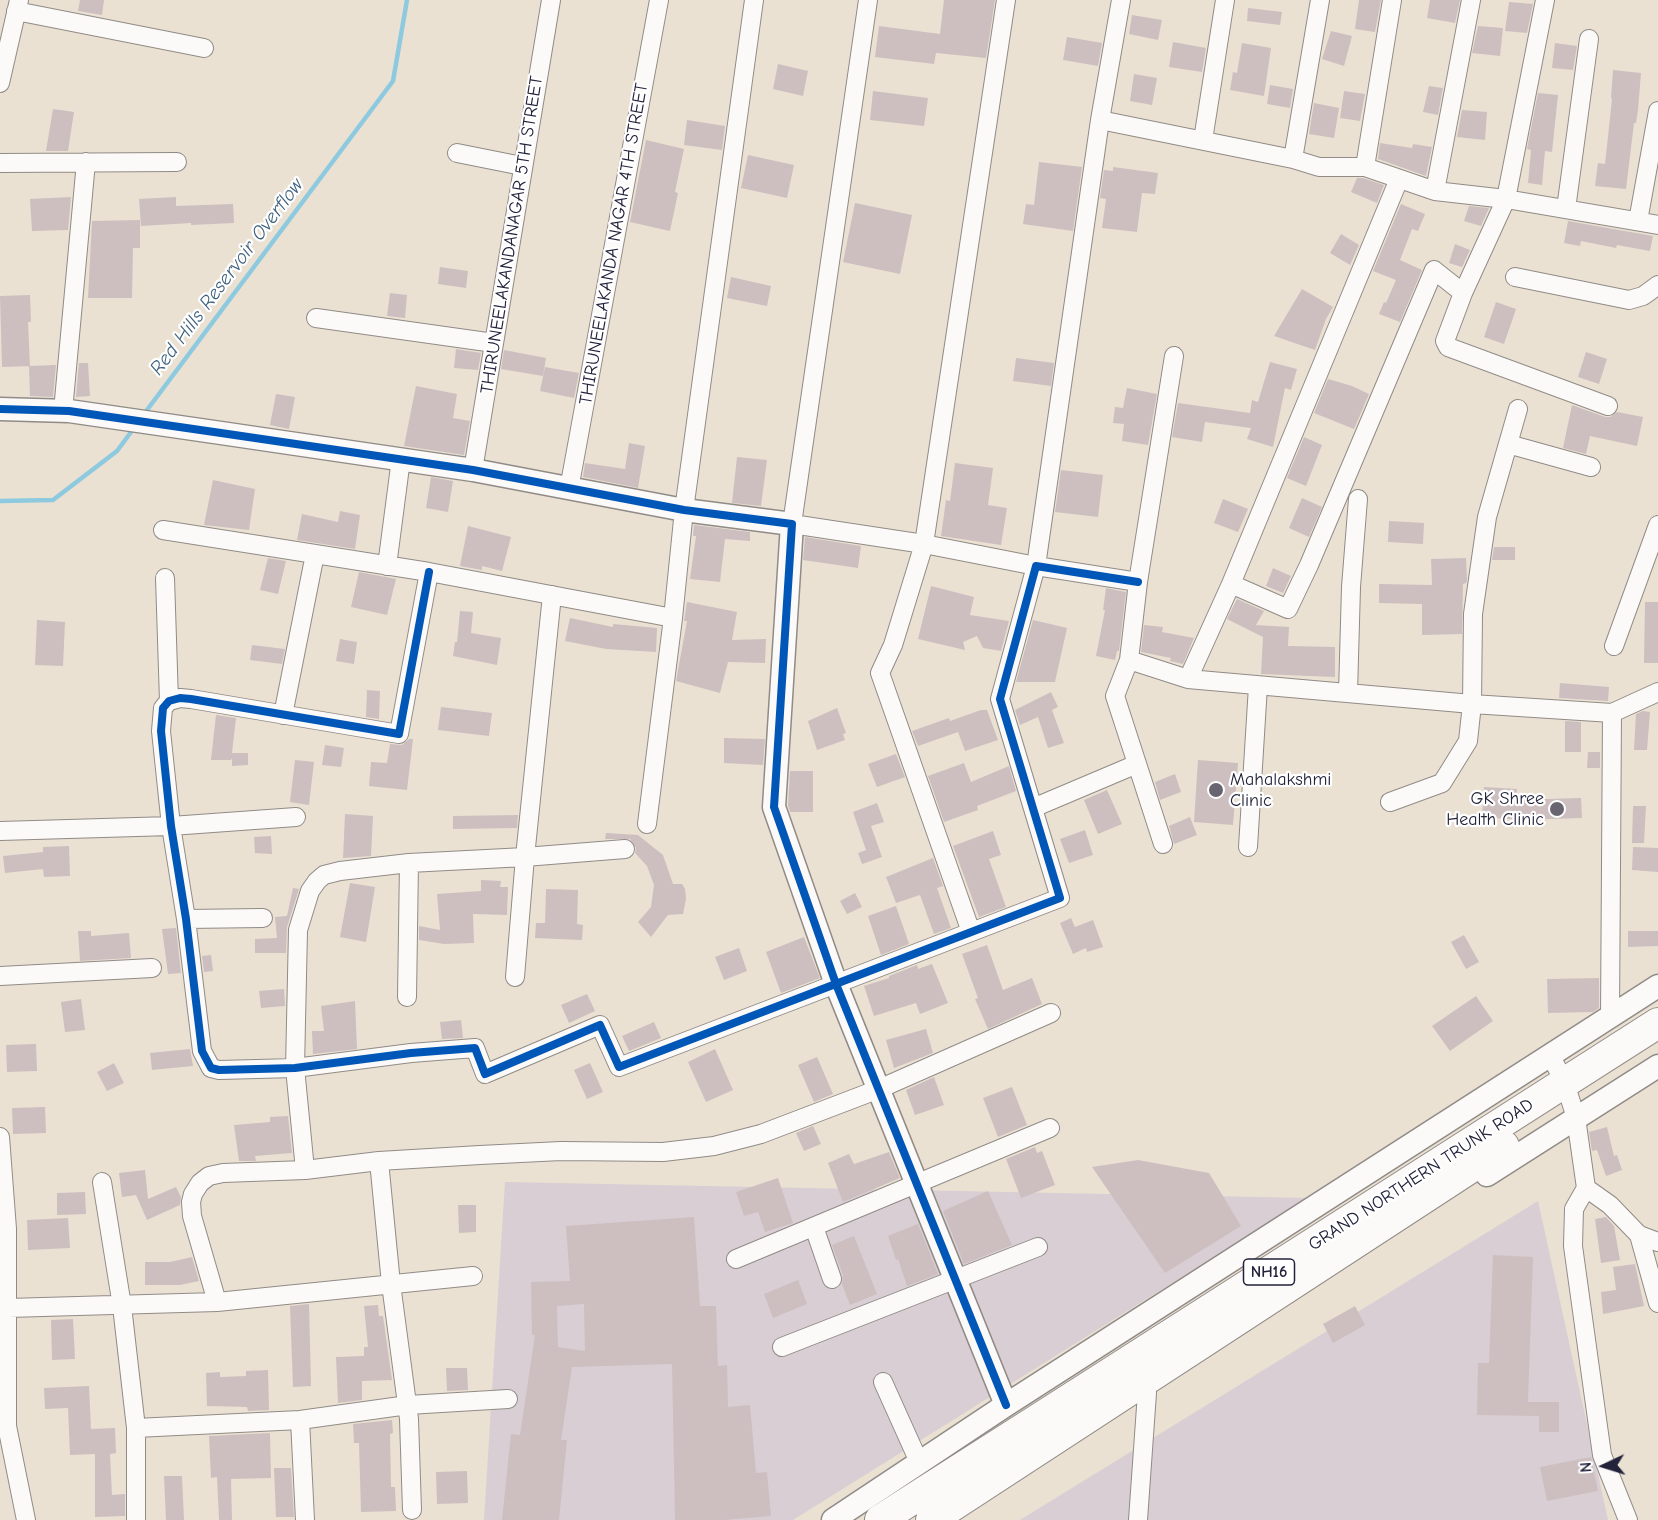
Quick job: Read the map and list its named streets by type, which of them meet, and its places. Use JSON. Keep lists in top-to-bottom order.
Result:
{
  "streets": {
    "highway": ["GRAND NORTHERN TRUNK ROAD", "NH16"],
    "street": ["THIRUNEELAKANDANAGAR 5TH STREET", "THIRUNEELAKANDA NAGAR 4TH STREET"]
  },
  "water": ["Red Hills Reservoir Overflow"],
  "places": ["Mahalakshmi Clinic", "GK Shree Health Clinic"],
  "north": "left"
}
